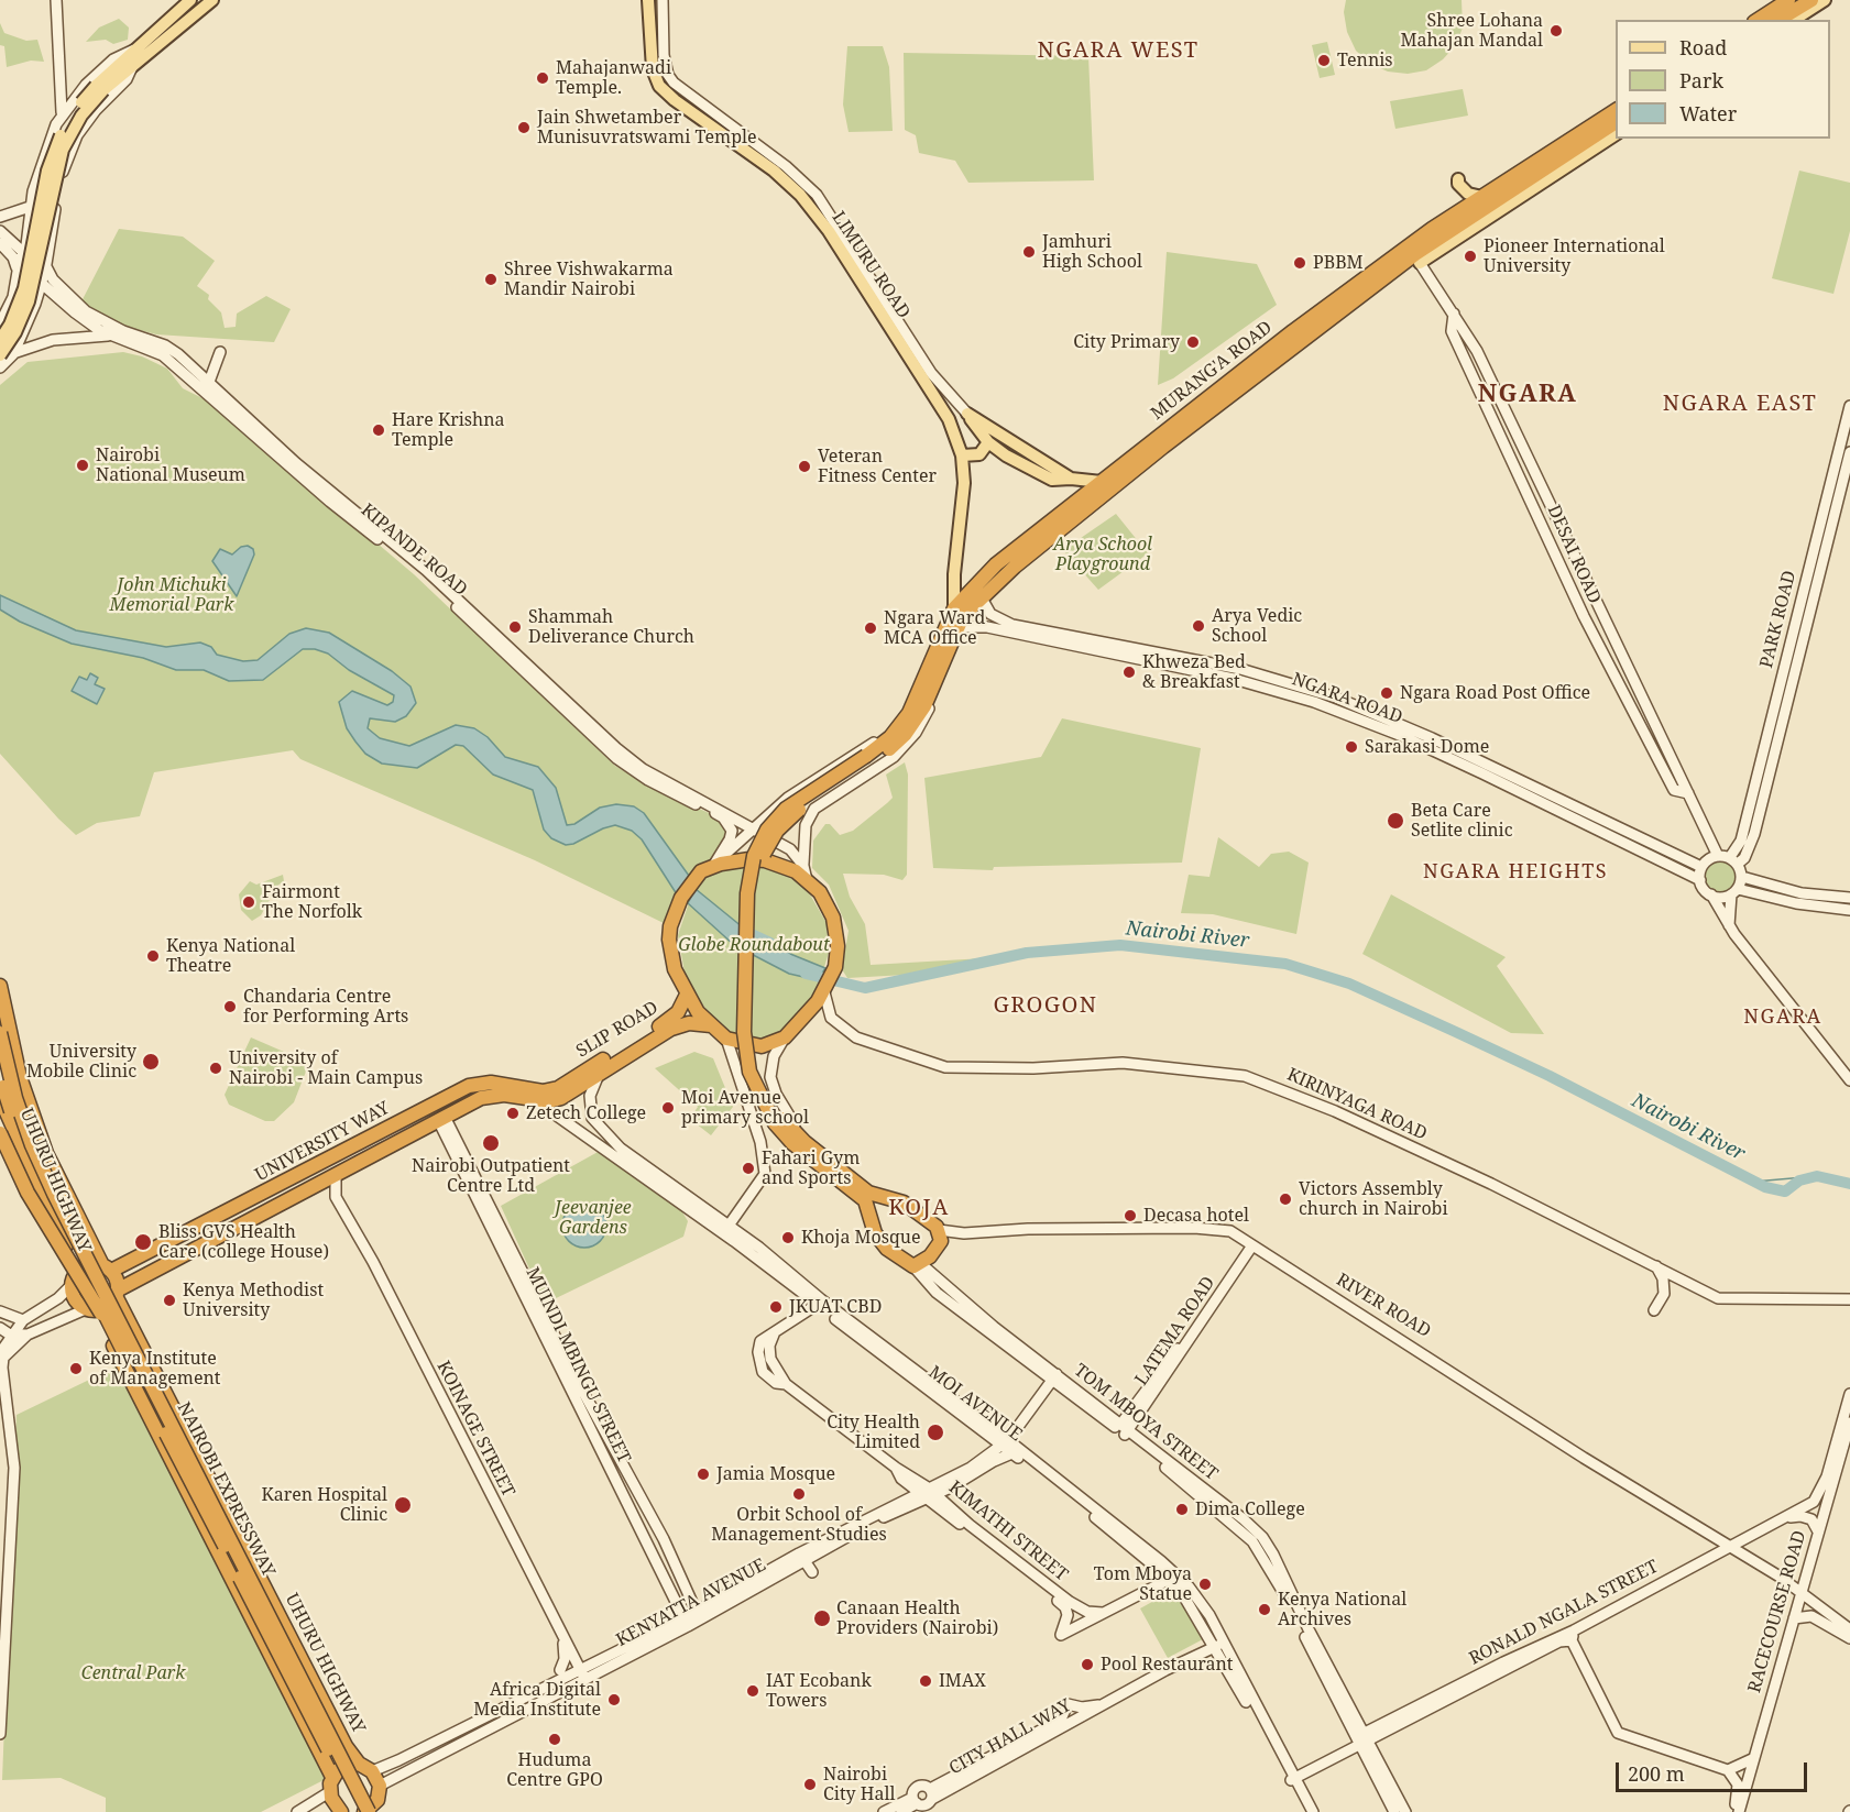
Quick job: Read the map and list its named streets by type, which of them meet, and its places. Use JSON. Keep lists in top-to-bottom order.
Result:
{
  "streets": {
    "highway": [
      "MURANG'A ROAD",
      "SLIP ROAD",
      "UNIVERSITY WAY",
      "UHURU HIGHWAY",
      "NAIROBI EXPRESSWAY"
    ],
    "main road": [
      "LIMURU ROAD",
      "KIPANDE ROAD",
      "DESAI ROAD",
      "PARK ROAD",
      "NGARA ROAD",
      "KIRINYAGA ROAD",
      "RIVER ROAD",
      "LATEMA ROAD",
      "MUINDI MBINGU STREET",
      "MOI AVENUE",
      "TOM MBOYA STREET",
      "KOINAGE STREET",
      "KIMATHI STREET",
      "KENYATTA AVENUE",
      "RACECOURSE ROAD",
      "RONALD NGALA STREET",
      "CITY HALL WAY"
    ]
  },
  "crossings": [
    ["LIMURU ROAD", "MURANG'A ROAD"],
    ["MURANG'A ROAD", "KIPANDE ROAD"],
    ["MURANG'A ROAD", "NGARA ROAD"],
    ["MURANG'A ROAD", "SLIP ROAD"],
    ["KIPANDE ROAD", "SLIP ROAD"],
    ["DESAI ROAD", "PARK ROAD"],
    ["DESAI ROAD", "NGARA ROAD"],
    ["PARK ROAD", "NGARA ROAD"],
    ["SLIP ROAD", "UNIVERSITY WAY"],
    ["SLIP ROAD", "MOI AVENUE"],
    ["UNIVERSITY WAY", "UHURU HIGHWAY"],
    ["UNIVERSITY WAY", "MUINDI MBINGU STREET"],
    ["UNIVERSITY WAY", "MOI AVENUE"],
    ["UNIVERSITY WAY", "KOINAGE STREET"],
    ["RIVER ROAD", "LATEMA ROAD"],
    ["RIVER ROAD", "RACECOURSE ROAD"],
    ["RIVER ROAD", "RONALD NGALA STREET"],
    ["LATEMA ROAD", "TOM MBOYA STREET"],
    ["MUINDI MBINGU STREET", "KENYATTA AVENUE"],
    ["MOI AVENUE", "KENYATTA AVENUE"],
    ["MOI AVENUE", "RONALD NGALA STREET"],
    ["MOI AVENUE", "CITY HALL WAY"],
    ["TOM MBOYA STREET", "KENYATTA AVENUE"],
    ["TOM MBOYA STREET", "RONALD NGALA STREET"],
    ["KOINAGE STREET", "KENYATTA AVENUE"],
    ["KIMATHI STREET", "KENYATTA AVENUE"]
  ],
  "districts": [
    "NGARA WEST",
    "NGARA",
    "NGARA EAST",
    "NGARA HEIGHTS",
    "GROGON",
    "NGARA",
    "KOJA"
  ],
  "water": ["Nairobi River"],
  "parks": [
    "Arya School Playground",
    "John Michuki Memorial Park",
    "Globe Roundabout",
    "Jeevanjee Gardens",
    "Central Park"
  ],
  "places": [
    "Shree Lohana Mahajan Mandal",
    "Tennis",
    "Mahajanwadi Temple.",
    "Jain Shwetamber Munisuvratswami Temple",
    "Jamhuri High School",
    "Pioneer International University",
    "PBBM",
    "Shree Vishwakarma Mandir Nairobi",
    "City Primary",
    "Hare Krishna Temple",
    "Nairobi National Museum",
    "Veteran Fitness Center",
    "Arya Vedic School",
    "Shammah Deliverance Church",
    "Ngara Ward MCA Office",
    "Khweza Bed & Breakfast",
    "Ngara Road Post Office",
    "Sarakasi Dome",
    "Beta Care Setlite clinic",
    "Fairmont The Norfolk",
    "Kenya National Theatre",
    "Chandaria Centre for Performing Arts",
    "University Mobile Clinic",
    "University of Nairobi - Main Campus",
    "Moi Avenue primary school",
    "Zetech College",
    "Nairobi Outpatient Centre Ltd",
    "Fahari Gym and Sports",
    "Victors Assembly church in Nairobi",
    "Decasa hotel",
    "Khoja Mosque",
    "Bliss GVS Health Care (college House)",
    "Kenya Methodist University",
    "JKUAT CBD",
    "Kenya Institute of Management",
    "City Health Limited",
    "Jamia Mosque",
    "Orbit School of Management Studies",
    "Karen Hospital Clinic",
    "Dima College",
    "Tom Mboya Statue",
    "Kenya National Archives",
    "Canaan Health Providers (Nairobi)",
    "Pool Restaurant",
    "IMAX",
    "IAT Ecobank Towers",
    "Africa Digital Media Institute",
    "Huduma Centre GPO",
    "Nairobi City Hall"
  ],
  "legend": ["Road", "Park", "Water"],
  "scale_bar": "200 m"
}
